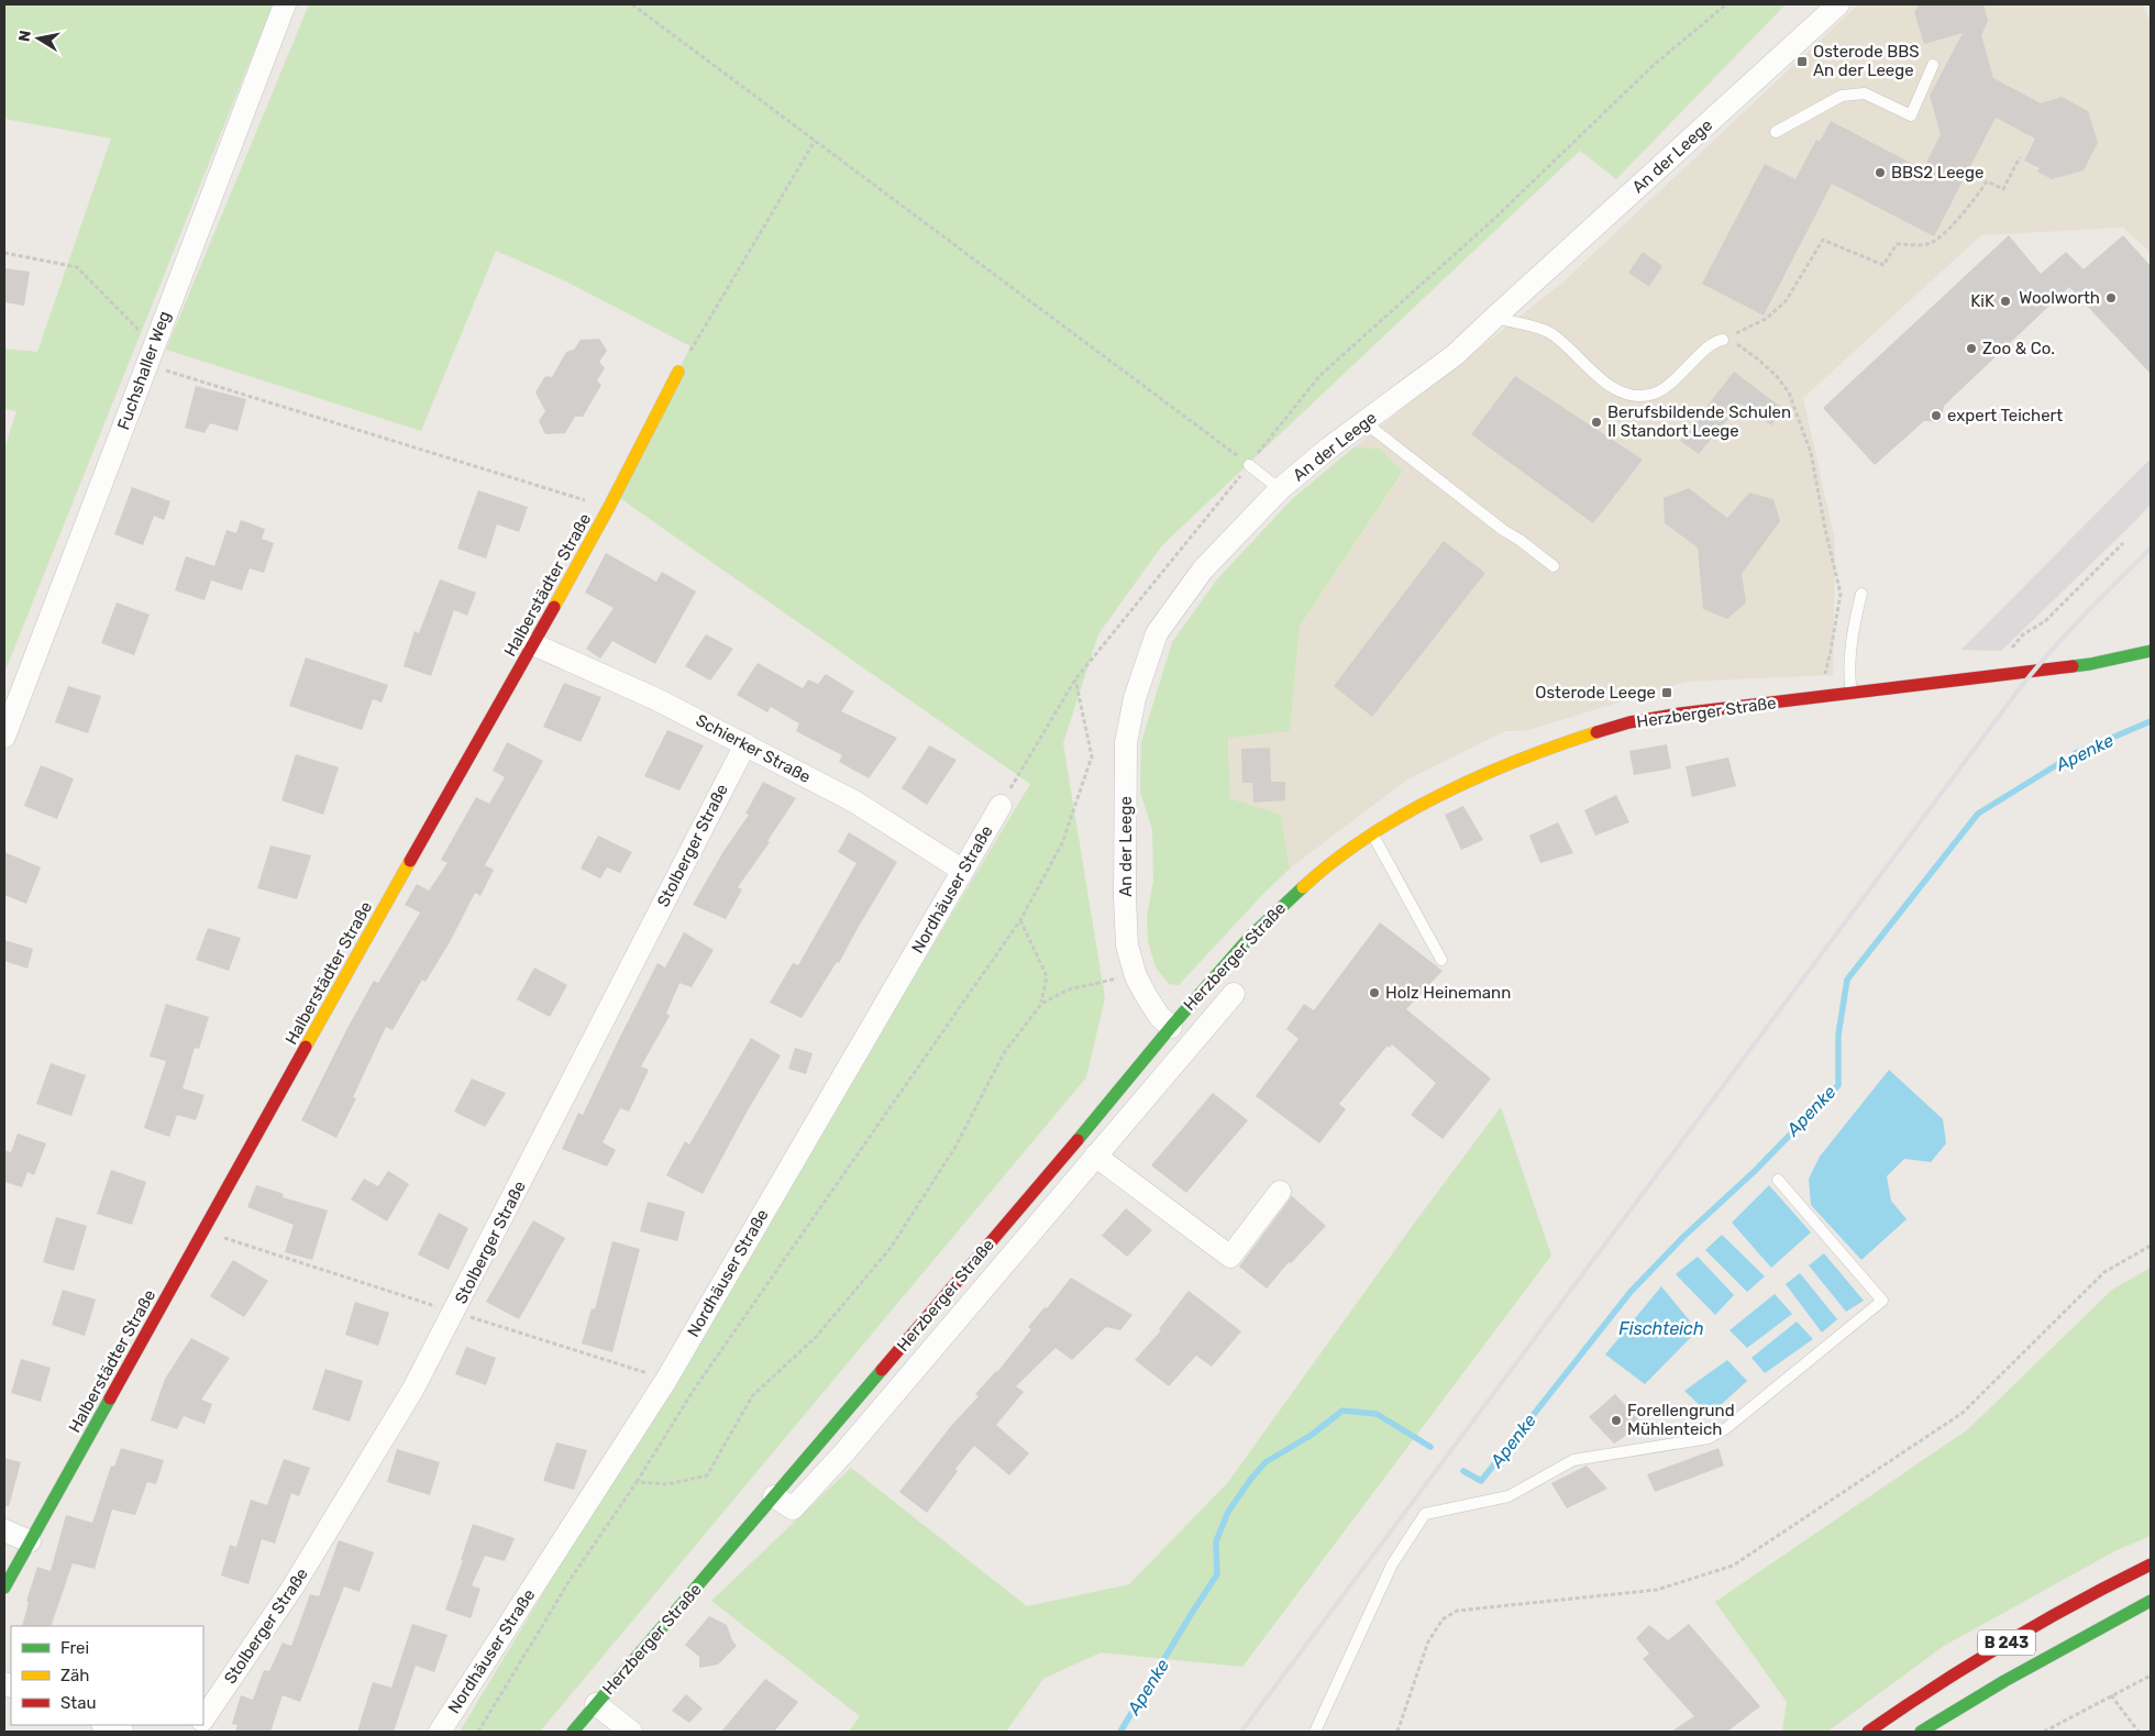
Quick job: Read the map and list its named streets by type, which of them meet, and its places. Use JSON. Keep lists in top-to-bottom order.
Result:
{
  "streets": {
    "main road": ["Halberstädter Straße", "Herzberger Straße", "B 243"],
    "street": [
      "An der Leege",
      "Fuchshaller Weg",
      "Schierker Straße",
      "Stolberger Straße",
      "Nordhäuser Straße"
    ]
  },
  "crossings": [
    ["An der Leege", "Herzberger Straße"],
    ["Halberstädter Straße", "Schierker Straße"],
    ["Schierker Straße", "Stolberger Straße"],
    ["Schierker Straße", "Nordhäuser Straße"]
  ],
  "water": ["Apenke", "Fischteich"],
  "places": {
    "transit": ["Osterode BBS An der Leege", "Osterode Leege"],
    "other": [
      "BBS2 Leege",
      "Woolworth",
      "KiK",
      "Zoo & Co.",
      "expert Teichert",
      "Berufsbildende Schulen II Standort Leege",
      "Holz Heinemann",
      "Forellengrund Mühlenteich"
    ]
  },
  "legend": ["Frei", "Zäh", "Stau"],
  "north": "left"
}
